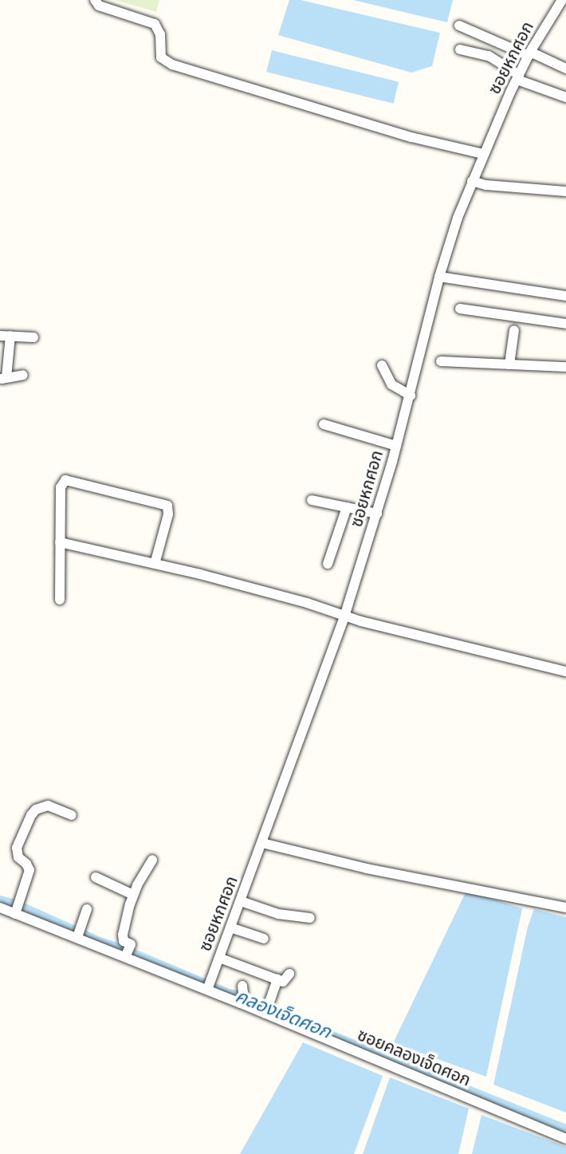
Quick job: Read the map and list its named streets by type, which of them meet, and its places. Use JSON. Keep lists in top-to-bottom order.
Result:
{
  "streets": {
    "street": ["ซอยหกศอก", "ซอยคลองเจ็ดศอก"]
  },
  "crossings": [
    ["ซอยหกศอก", "ซอยคลองเจ็ดศอก"]
  ],
  "water": ["คลองเจ็ดศอก"]
}
